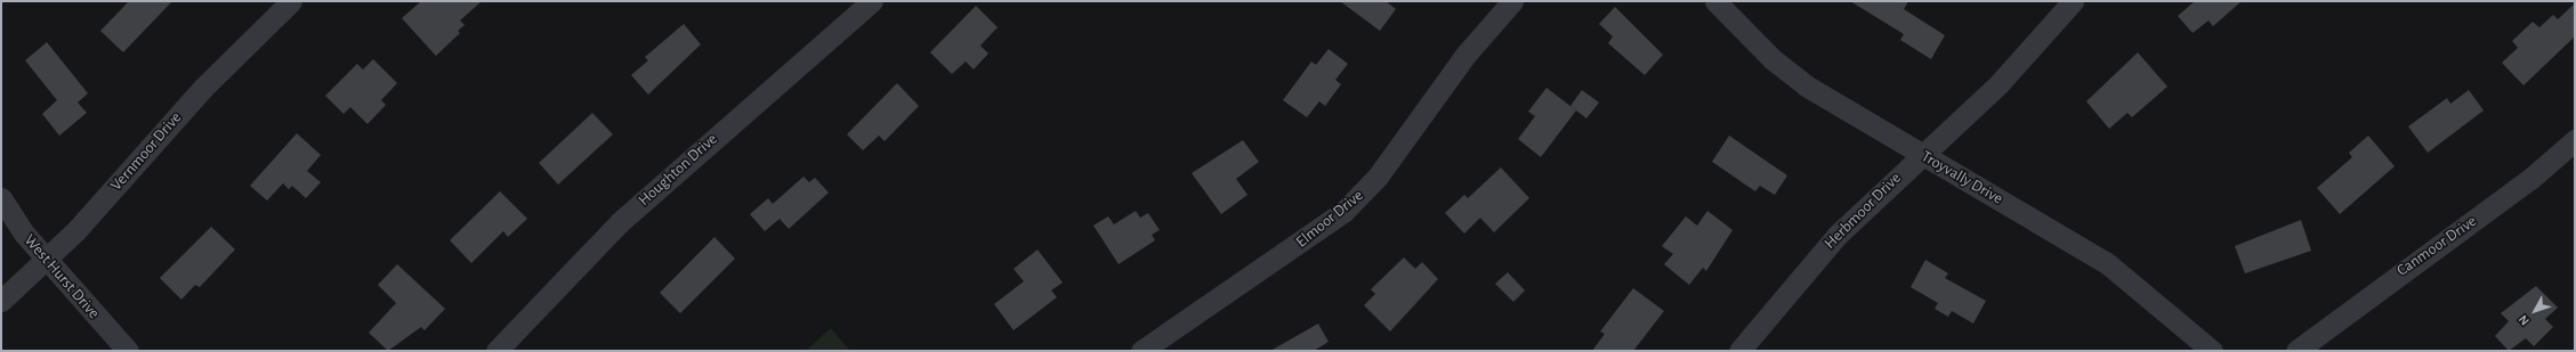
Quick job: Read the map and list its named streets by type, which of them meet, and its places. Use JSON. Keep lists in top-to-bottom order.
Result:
{
  "streets": {
    "street": [
      "Vernmoor Drive",
      "Houghton Drive",
      "Troyvally Drive",
      "Herbmoor Drive",
      "Elmoor Drive",
      "Canmoor Drive",
      "West Hurst Drive"
    ]
  },
  "crossings": [
    ["Vernmoor Drive", "West Hurst Drive"],
    ["Troyvally Drive", "Herbmoor Drive"]
  ],
  "north": "bottom left"
}
